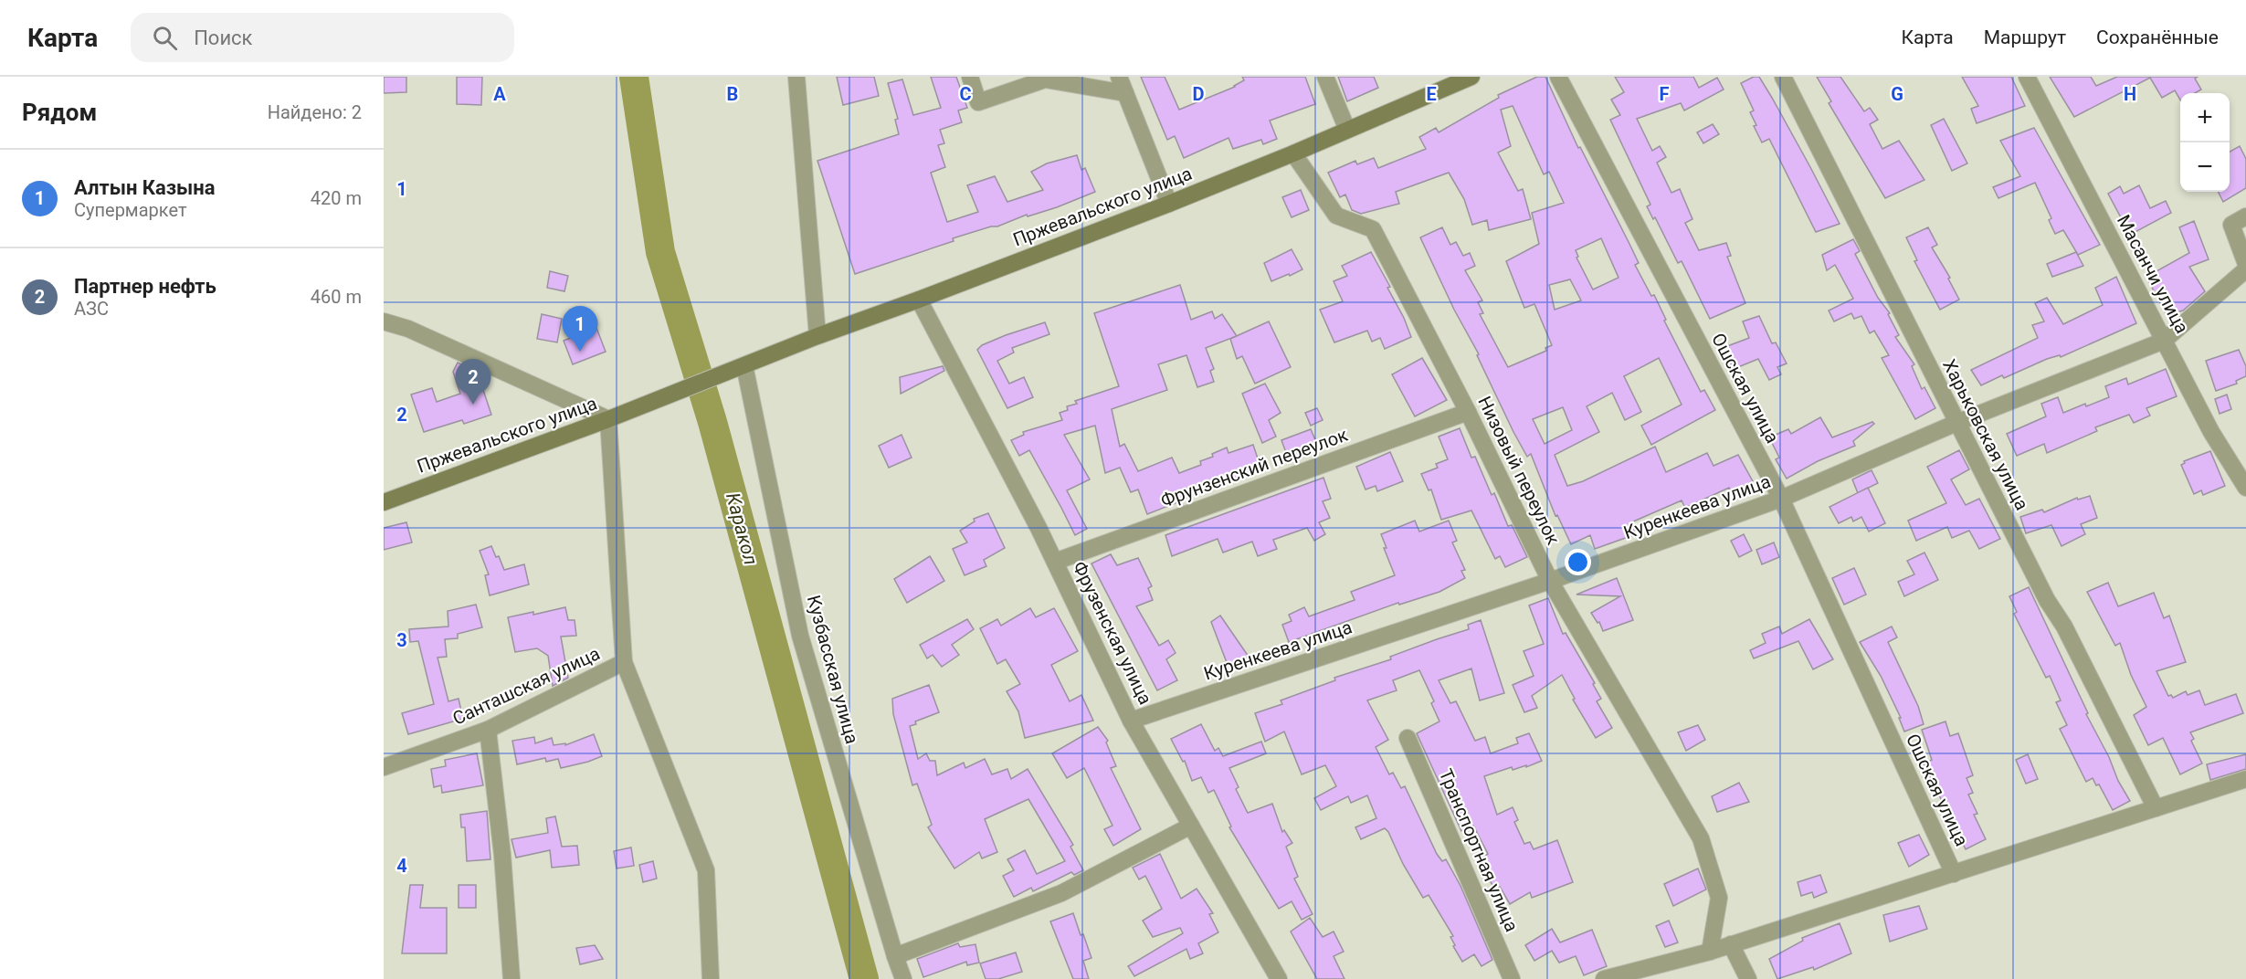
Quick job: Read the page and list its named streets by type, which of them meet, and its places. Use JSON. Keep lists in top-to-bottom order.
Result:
{
  "streets": {
    "main road": ["Пржевальского улица"],
    "street": [
      "Масанчи улица",
      "Ошская улица",
      "Харьковская улица",
      "Фрунзенский переулок",
      "Низовый переулок",
      "Куренкеева улица",
      "Фрузенская улица",
      "Кузбасская улица",
      "Санташская улица",
      "Транспортная улица"
    ]
  },
  "crossings": [
    ["Пржевальского улица", "Низовый переулок"],
    ["Пржевальского улица", "Фрузенская улица"],
    ["Пржевальского улица", "Кузбасская улица"],
    ["Масанчи улица", "Куренкеева улица"],
    ["Ошская улица", "Куренкеева улица"],
    ["Харьковская улица", "Куренкеева улица"],
    ["Фрунзенский переулок", "Низовый переулок"],
    ["Фрунзенский переулок", "Фрузенская улица"],
    ["Низовый переулок", "Куренкеева улица"],
    ["Куренкеева улица", "Фрузенская улица"]
  ],
  "water": ["Каракол"],
  "page": {
    "header": "Карта",
    "search": "Поиск",
    "nav": ["Карта", "Маршрут", "Сохранённые"],
    "heading": ["Рядом", "Найдено: 2"],
    "map_buttons": ["+", "−"],
    "list": [
      {
        "mark": "1",
        "name": "Алтын Казына",
        "note": "Супермаркет",
        "value": "420 m"
      },
      {
        "mark": "2",
        "name": "Партнер нефть",
        "note": "АЗС",
        "value": "460 m"
      }
    ],
    "pins": ["1", "2"]
  },
  "grid": {
    "columns": [
      "A",
      "B",
      "C",
      "D",
      "E",
      "F",
      "G",
      "H"
    ],
    "rows": [
      "1",
      "2",
      "3",
      "4"
    ]
  }
}
